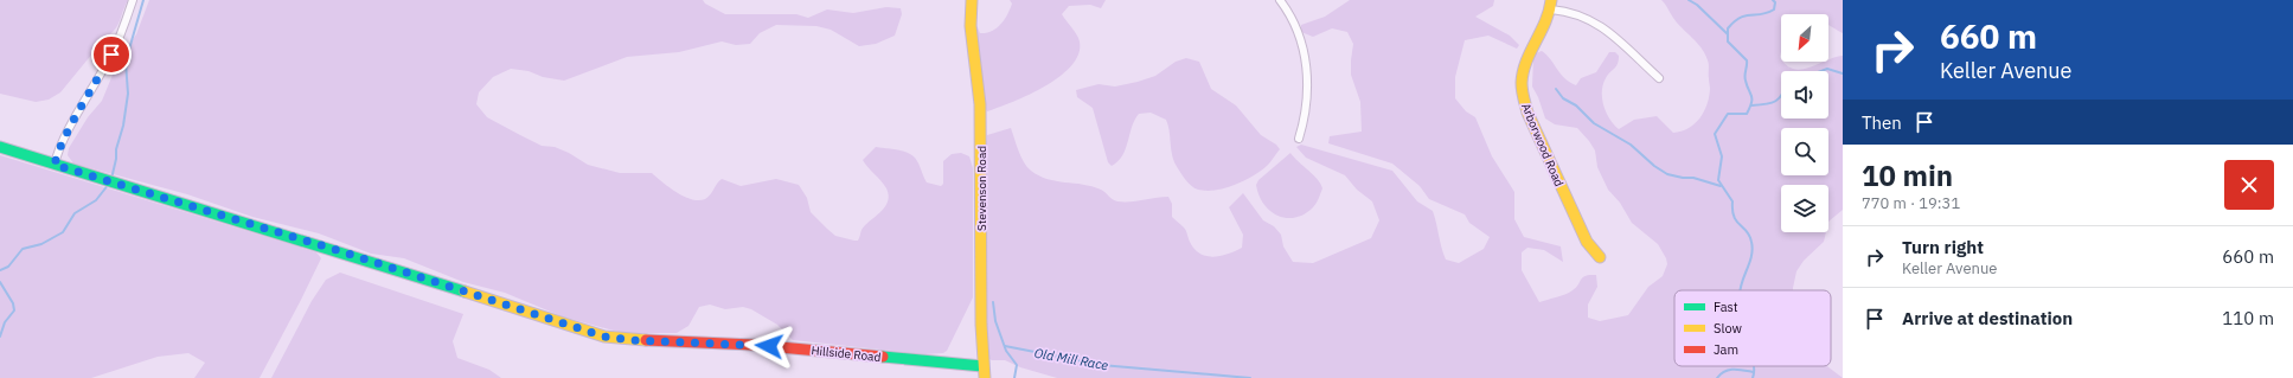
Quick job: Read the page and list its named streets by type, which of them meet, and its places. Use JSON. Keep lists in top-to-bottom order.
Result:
{
  "streets": {
    "street": ["Arborwood Road", "Stevenson Road", "Hillside Road"]
  },
  "crossings": [
    ["Stevenson Road", "Hillside Road"]
  ],
  "water": ["Old Mill Race"],
  "legend": ["Fast", "Slow", "Jam"],
  "north": "bottom left",
  "page": {
    "turn": ["660 m", "Keller Avenue"],
    "then": "Then",
    "heading": ["10 min", "770 m · 19:31"],
    "list": [
      {
        "name": "Turn right",
        "note": "Keller Avenue",
        "value": "660 m"
      },
      {
        "name": "Arrive at destination",
        "value": "110 m"
      }
    ]
  }
}
